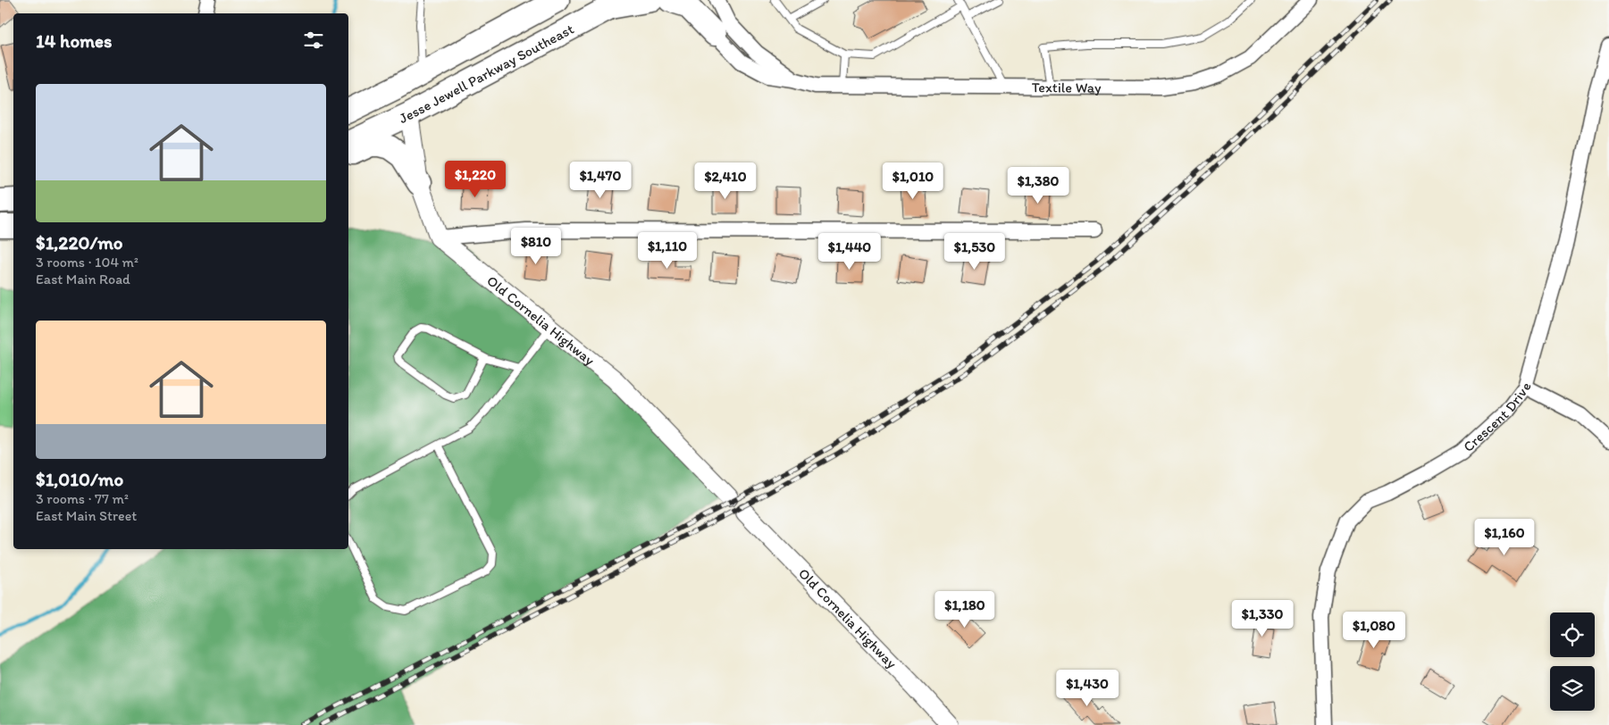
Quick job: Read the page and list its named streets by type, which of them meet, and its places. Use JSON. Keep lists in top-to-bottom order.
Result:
{
  "streets": {
    "main road": ["Jesse Jewell Parkway Southeast"],
    "street": ["Textile Way", "Old Cornelia Highway", "Crescent Drive"]
  },
  "page": {
    "heading": "14 homes",
    "list": [
      {
        "name": "$1,220/mo",
        "note": "3 rooms · 104 m² · East Main Road"
      },
      {
        "name": "$1,010/mo",
        "note": "3 rooms · 77 m² · East Main Street"
      }
    ],
    "price": [
      "$1,220",
      "$1,470",
      "$2,410",
      "$1,010",
      "$1,380",
      "$810",
      "$1,110",
      "$1,440",
      "$1,530",
      "$1,160",
      "$1,180",
      "$1,330",
      "$1,080",
      "$1,430"
    ]
  }
}
